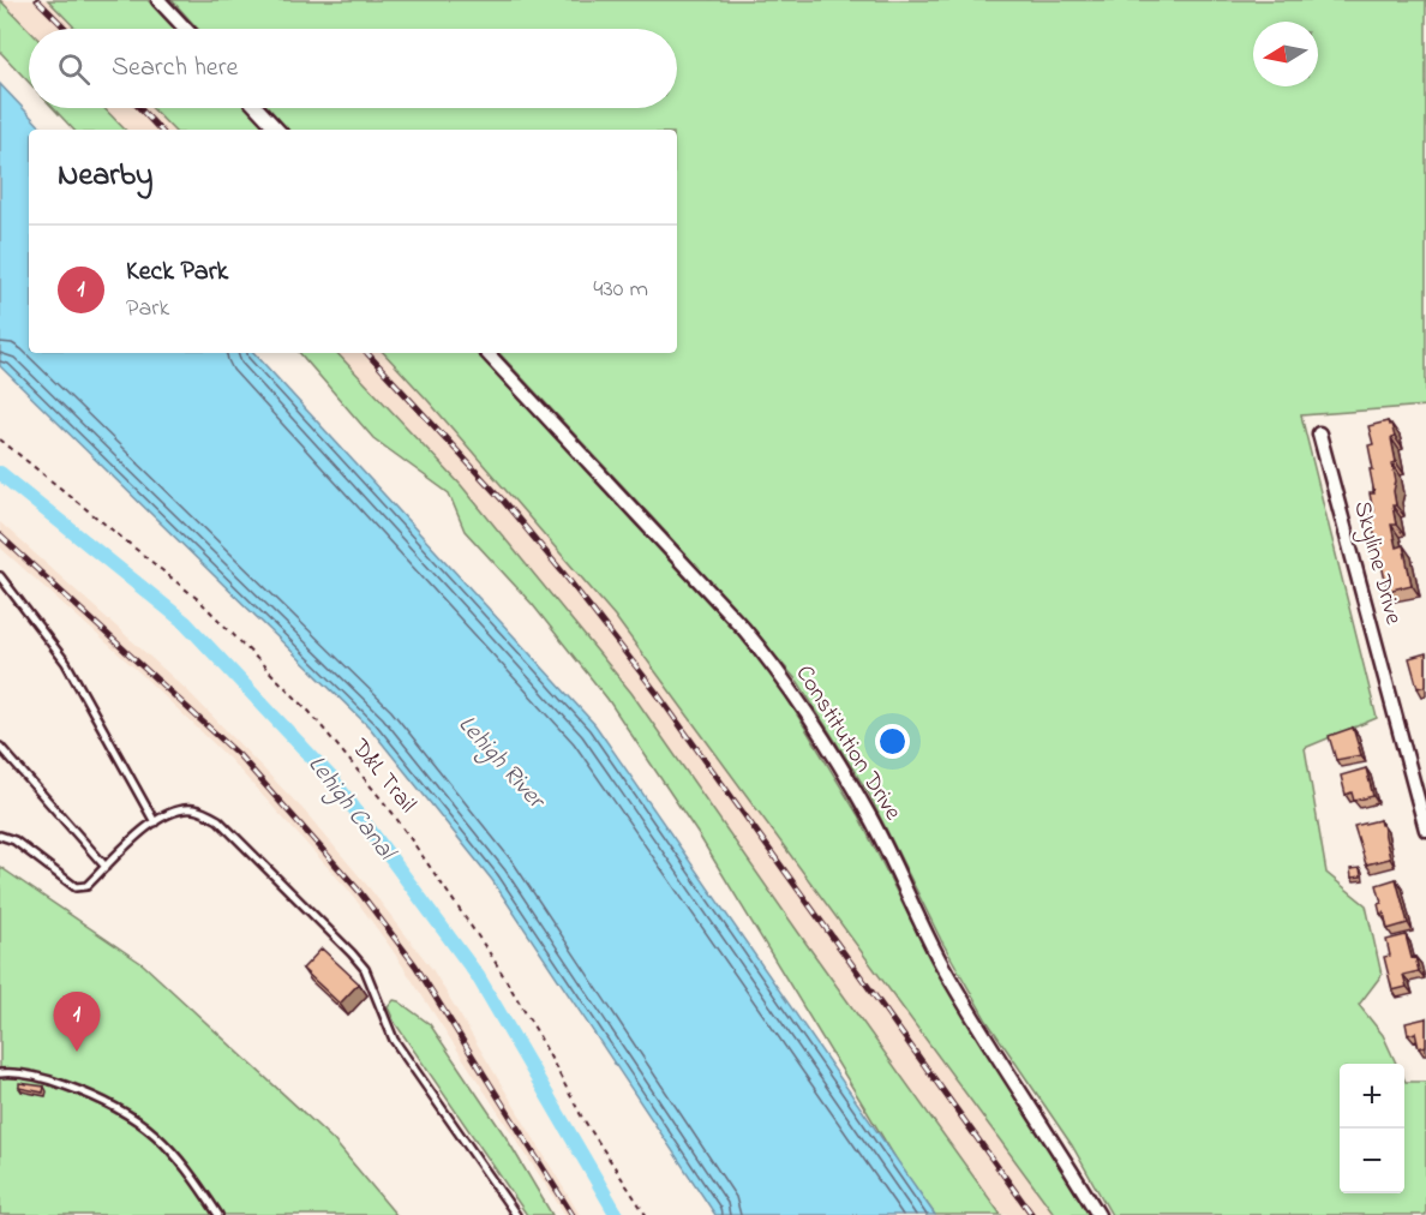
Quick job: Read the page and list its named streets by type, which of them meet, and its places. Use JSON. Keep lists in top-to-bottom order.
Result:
{
  "streets": {
    "street": ["Skyline Drive", "Constitution Drive"],
    "path": ["D&L Trail"]
  },
  "water": ["Lehigh River", "Lehigh Canal"],
  "north": "left",
  "page": {
    "search": "Search here",
    "heading": "Nearby",
    "list": [
      {
        "mark": "1",
        "name": "Keck Park",
        "note": "Park",
        "value": "430 m"
      }
    ],
    "pins": "1",
    "map_buttons": ["+", "−"]
  }
}
